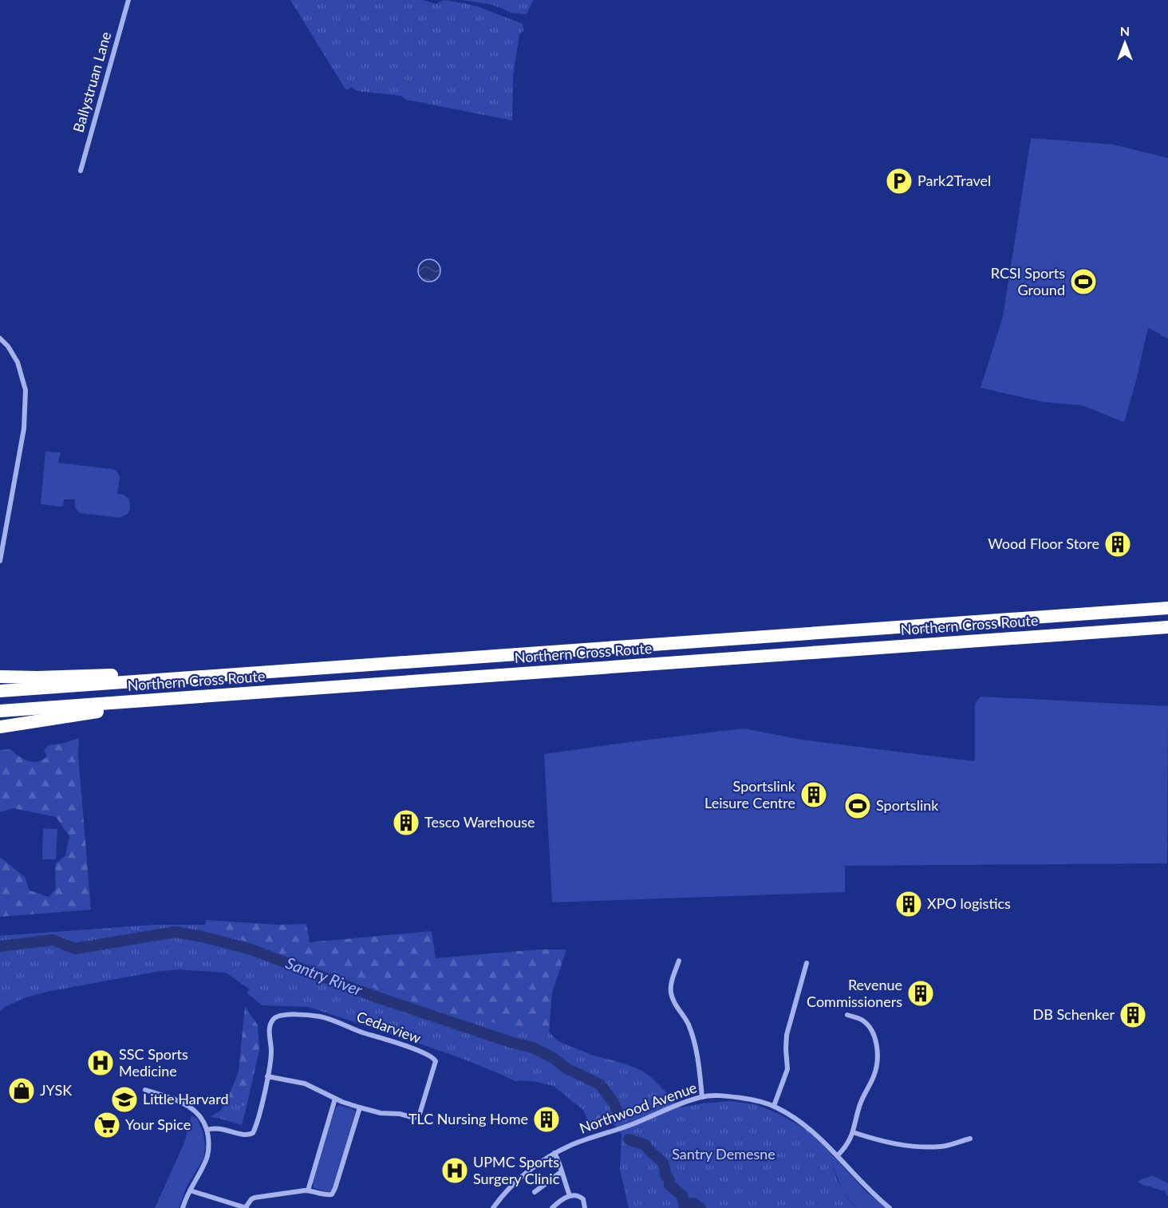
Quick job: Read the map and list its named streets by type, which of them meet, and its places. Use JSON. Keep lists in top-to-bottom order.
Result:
{
  "streets": {
    "highway": ["Northern Cross Route"],
    "street": ["Ballystruan Lane", "Cedarview", "Northwood Avenue"]
  },
  "water": ["Santry River"],
  "parks": ["Santry Demesne"],
  "places": {
    "parking": ["Park2Travel"],
    "sports": ["RCSI Sports Ground", "Sportslink"],
    "building": [
      "Wood Floor Store",
      "Sportslink Leisure Centre",
      "Tesco Warehouse",
      "XPO logistics",
      "Revenue Commissioners",
      "DB Schenker",
      "TLC Nursing Home"
    ],
    "hospital": ["SSC Sports Medicine", "UPMC Sports Surgery Clinic"],
    "shop": ["JYSK"],
    "school or university": ["Little Harvard"],
    "supermarket": ["Your Spice"]
  },
  "north": "top"
}
